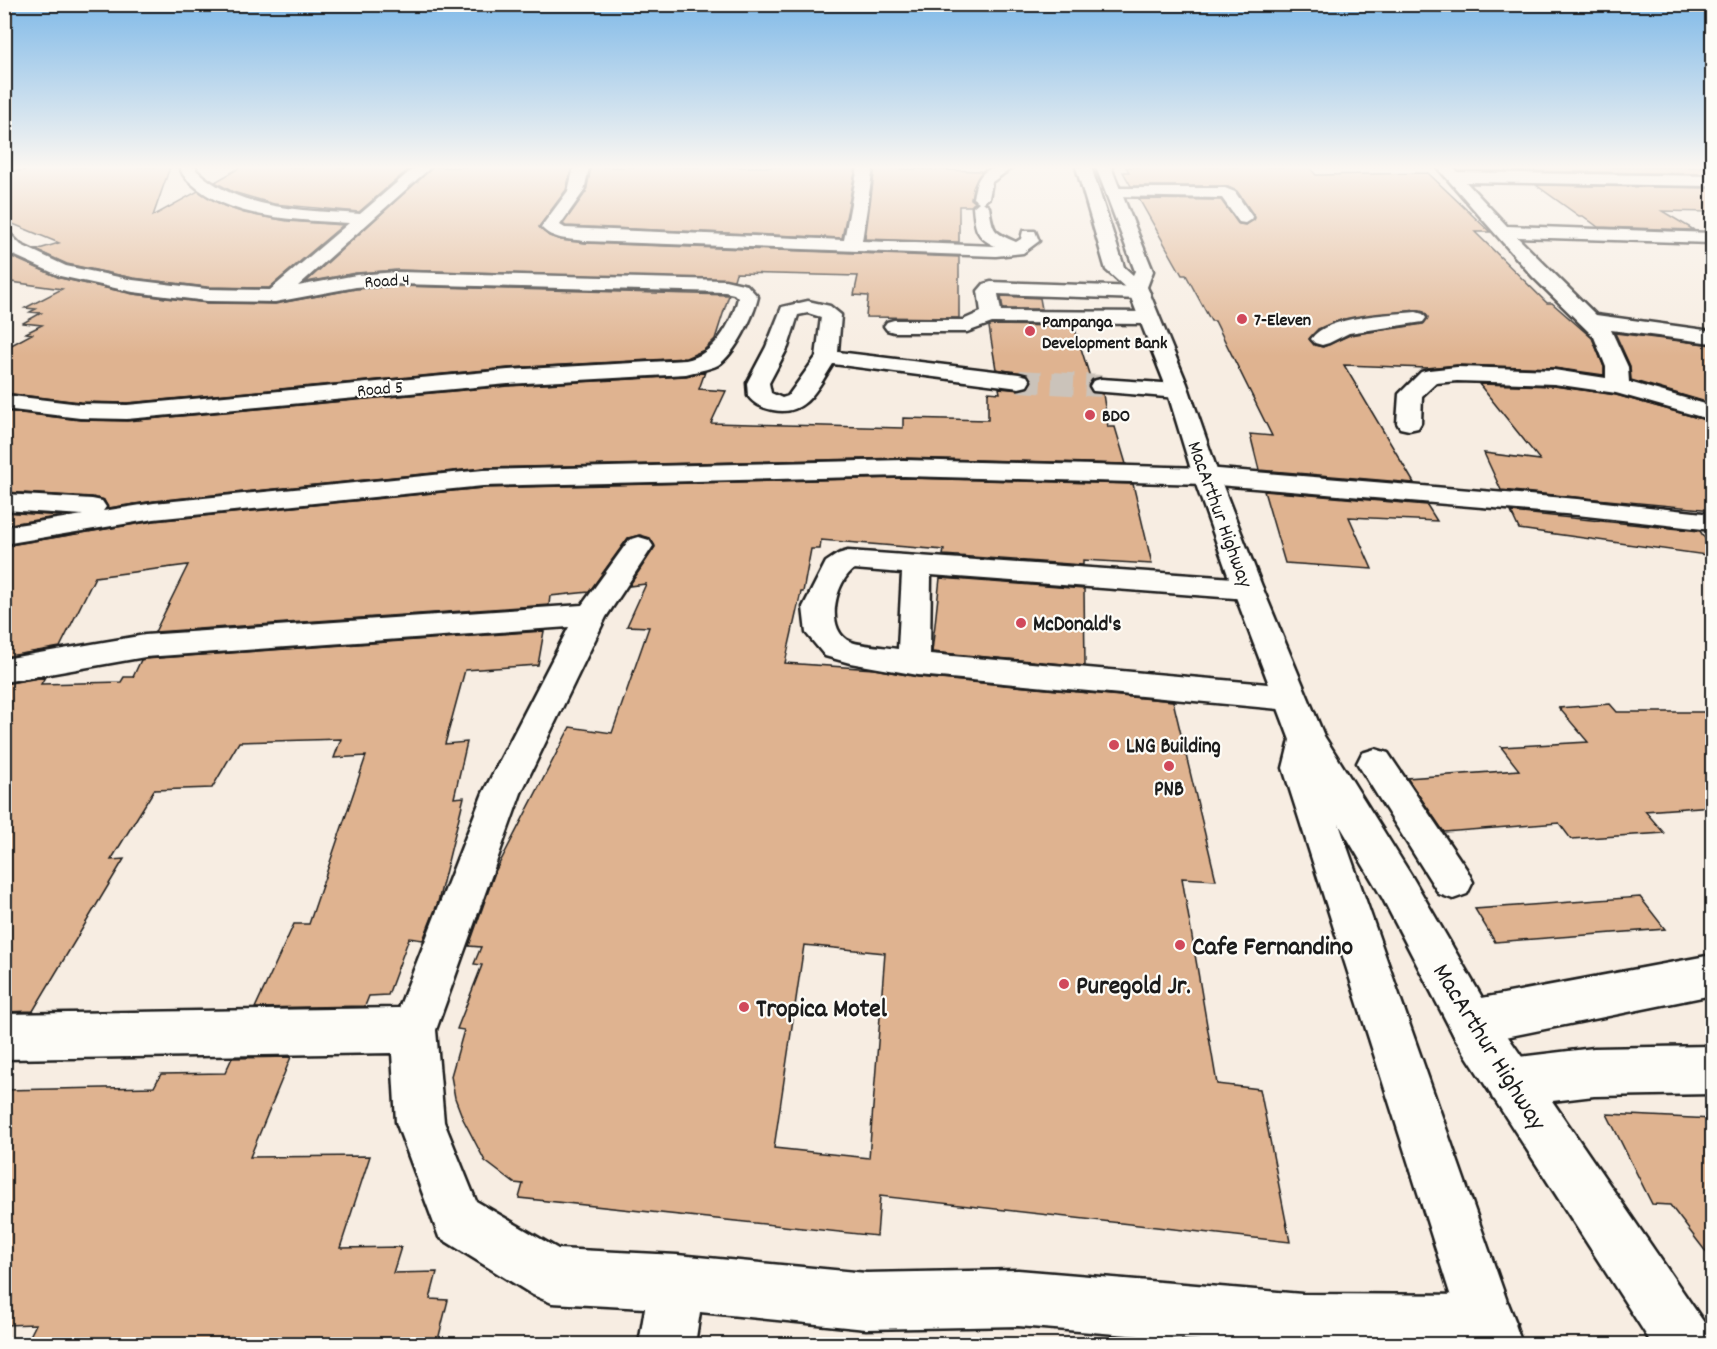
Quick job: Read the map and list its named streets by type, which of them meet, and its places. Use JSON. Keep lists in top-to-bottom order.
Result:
{
  "streets": {
    "main road": ["Road 4", "Road 5", "MacArthur Highway"]
  },
  "crossings": [
    ["Road 4", "Road 5"]
  ],
  "places": [
    "7-Eleven",
    "Pampanga Development Bank",
    "BDO",
    "McDonald's",
    "LNG Building",
    "PNB",
    "Cafe Fernandino",
    "Puregold Jr.",
    "Tropica Motel"
  ]
}
